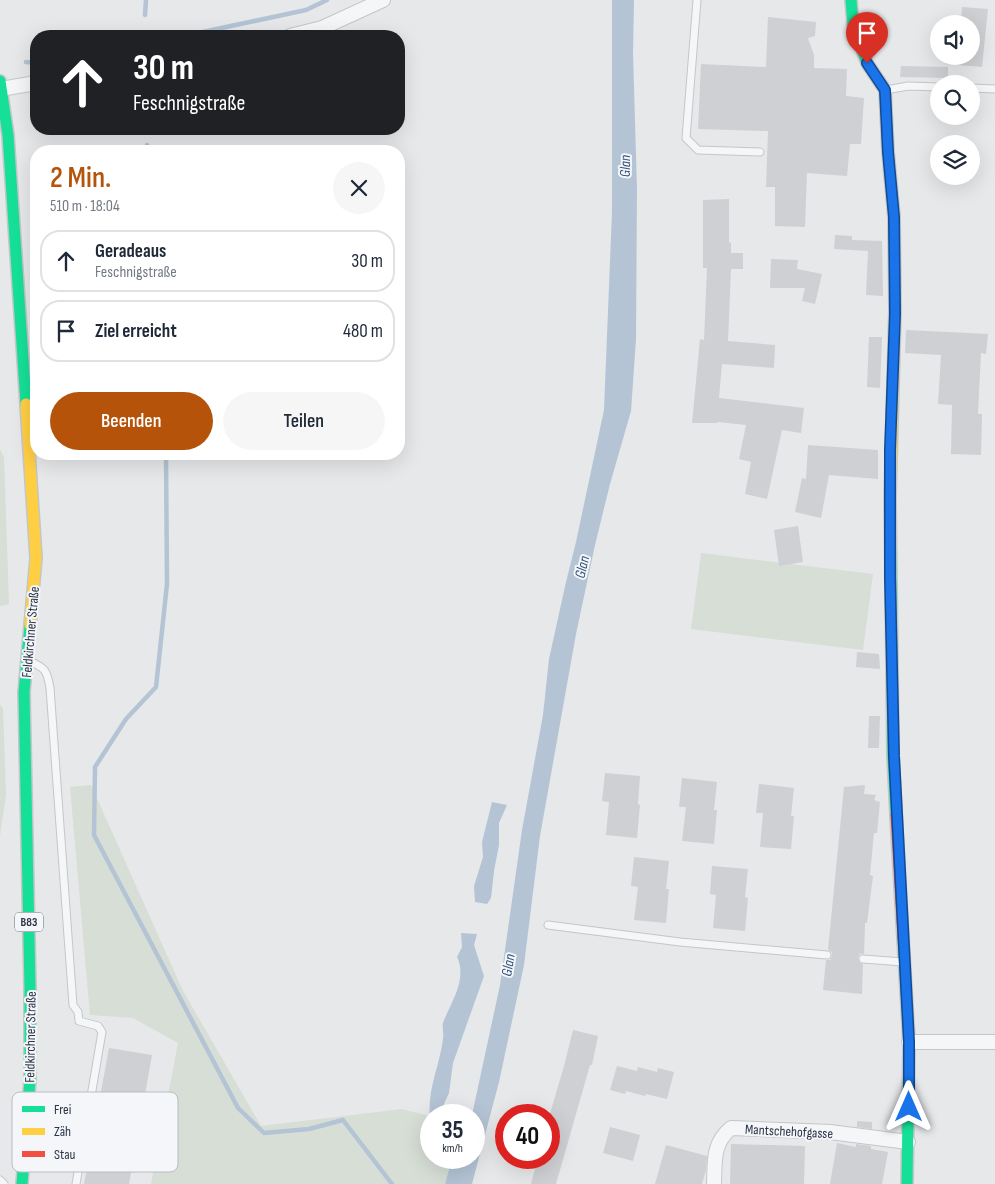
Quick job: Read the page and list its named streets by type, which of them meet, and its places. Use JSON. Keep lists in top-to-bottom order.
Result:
{
  "streets": {
    "street": ["Feldkirchner Straße", "B83", "Mantschehofgasse"]
  },
  "water": ["Glan"],
  "legend": ["Frei", "Zäh", "Stau"],
  "page": {
    "turn": ["30 m", "Feschnigstraße"],
    "heading": ["2 Min.", "510 m · 18:04"],
    "list": [
      {
        "name": "Geradeaus",
        "note": "Feschnigstraße",
        "value": "30 m"
      },
      {
        "name": "Ziel erreicht",
        "value": "480 m"
      }
    ],
    "buttons": ["Beenden", "Teilen"],
    "speed": "35 km/h",
    "limit": "40"
  }
}
